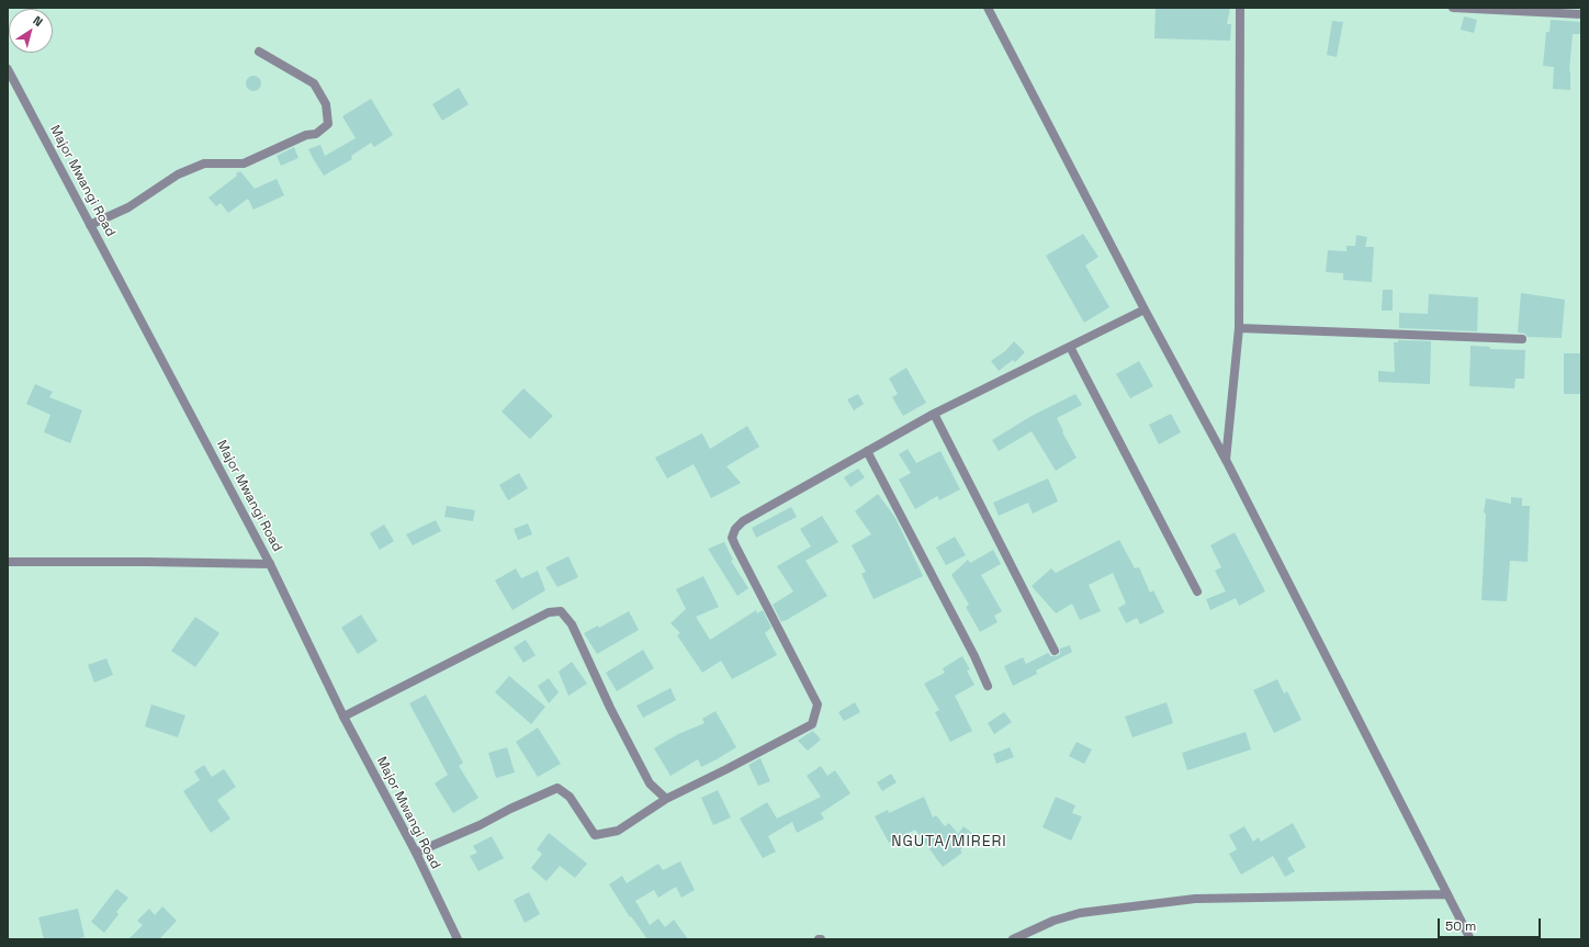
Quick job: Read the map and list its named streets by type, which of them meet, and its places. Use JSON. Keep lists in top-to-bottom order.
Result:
{
  "streets": {
    "street": ["Major Mwangi Road"]
  },
  "districts": ["NGUTA/MIRERI"],
  "scale_bar": "50 m",
  "north": "top right"
}
